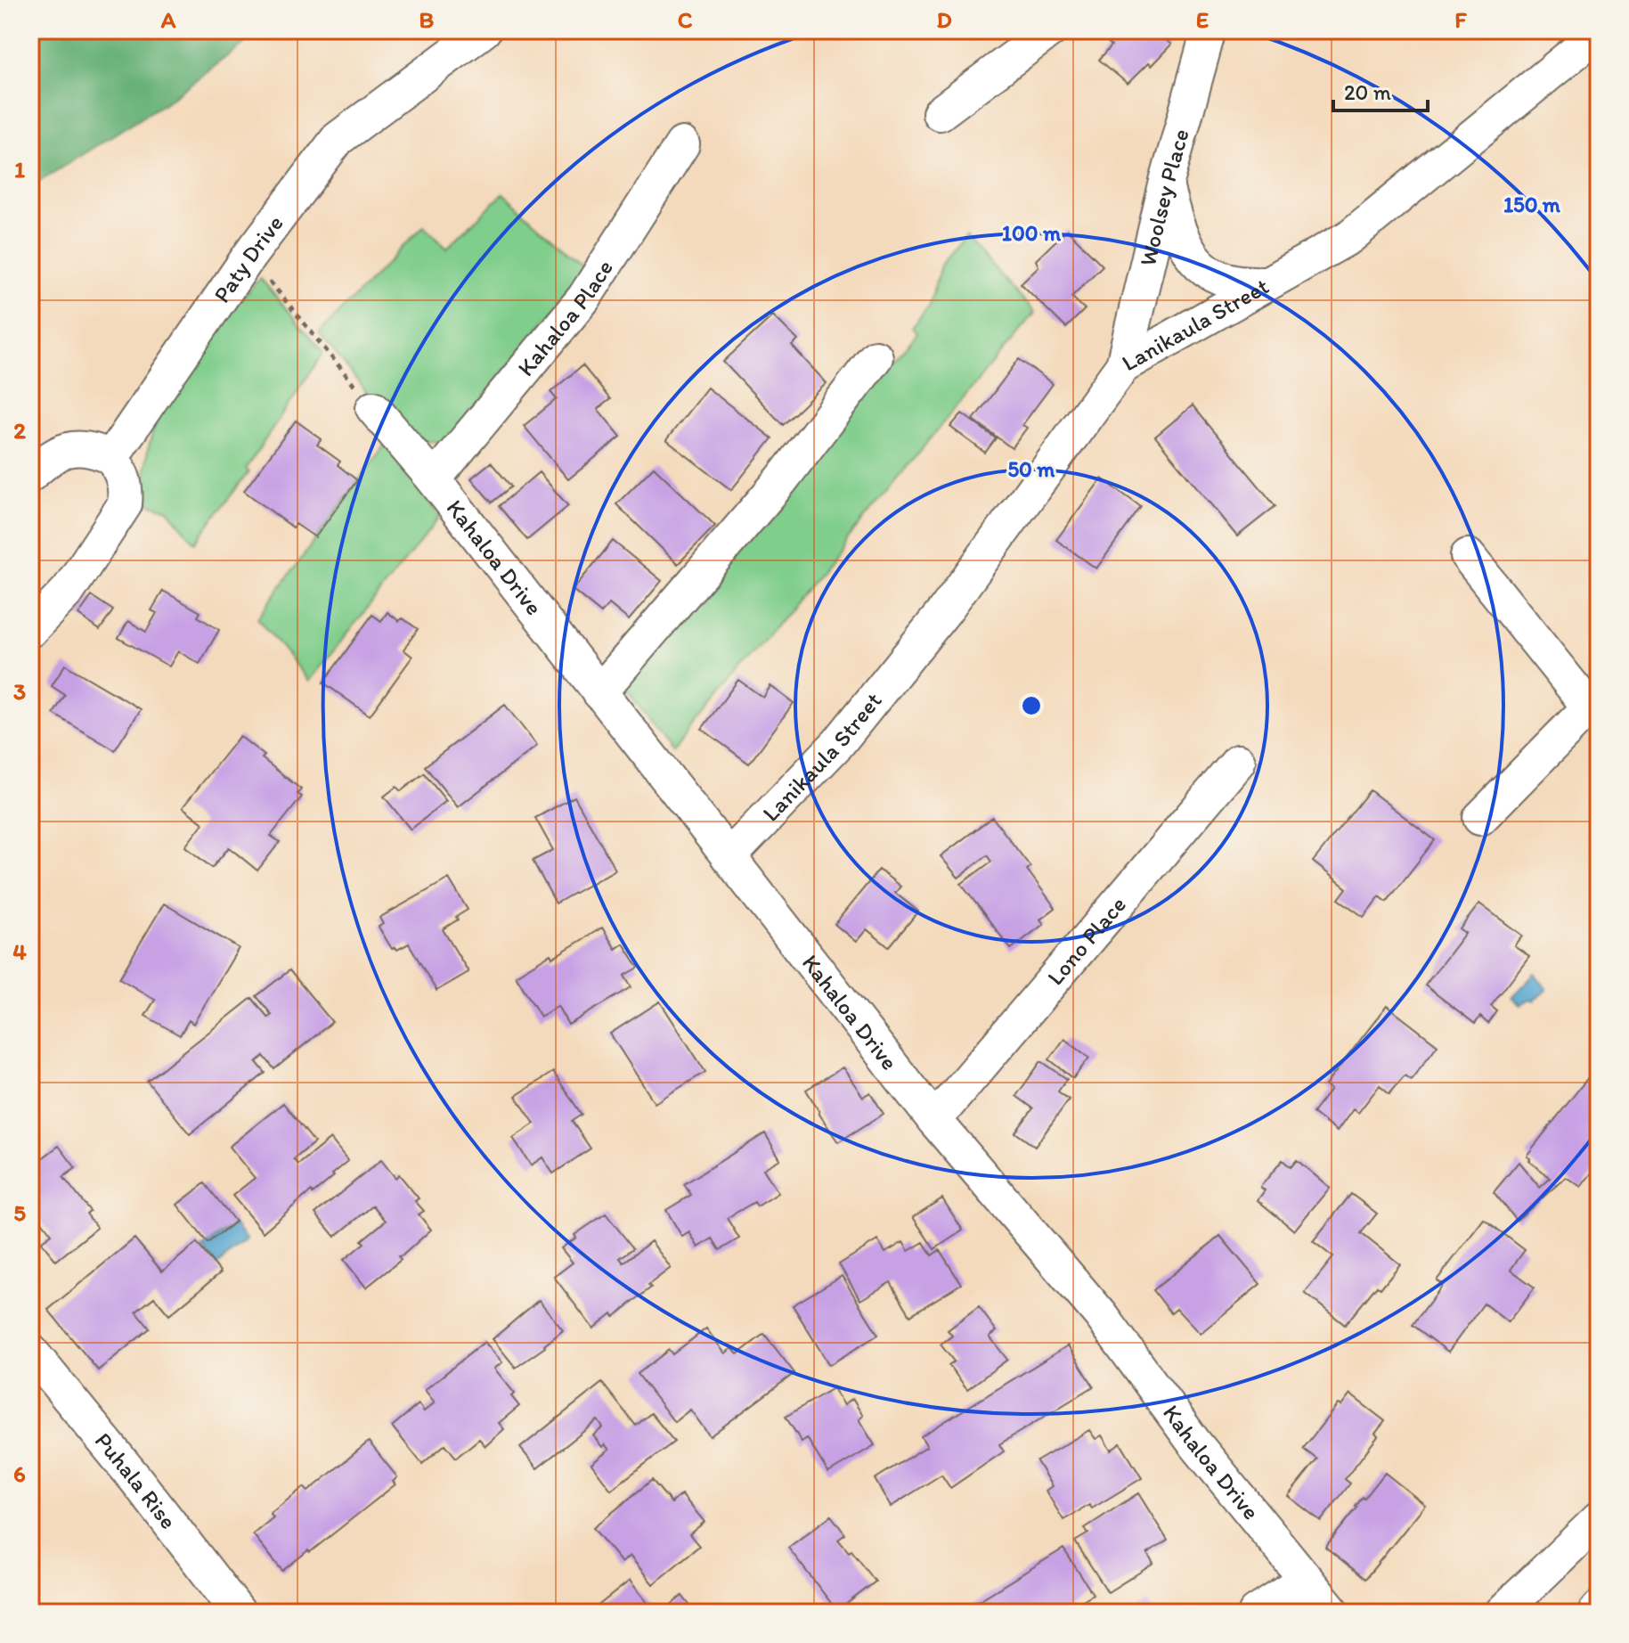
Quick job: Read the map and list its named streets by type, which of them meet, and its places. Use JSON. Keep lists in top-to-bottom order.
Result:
{
  "streets": {
    "street": [
      "Woolsey Place",
      "Paty Drive",
      "Kahaloa Place",
      "Lanikaula Street",
      "Kahaloa Drive",
      "Lono Place",
      "Puhala Rise"
    ]
  },
  "crossings": [
    ["Woolsey Place", "Lanikaula Street"],
    ["Kahaloa Place", "Kahaloa Drive"],
    ["Lanikaula Street", "Kahaloa Drive"],
    ["Kahaloa Drive", "Lono Place"]
  ],
  "scale_bar": "20 m",
  "grid": {
    "columns": [
      "A",
      "B",
      "C",
      "D",
      "E",
      "F"
    ],
    "rows": [
      "1",
      "2",
      "3",
      "4",
      "5",
      "6"
    ]
  },
  "rings": ["150 m", "100 m", "50 m"]
}
